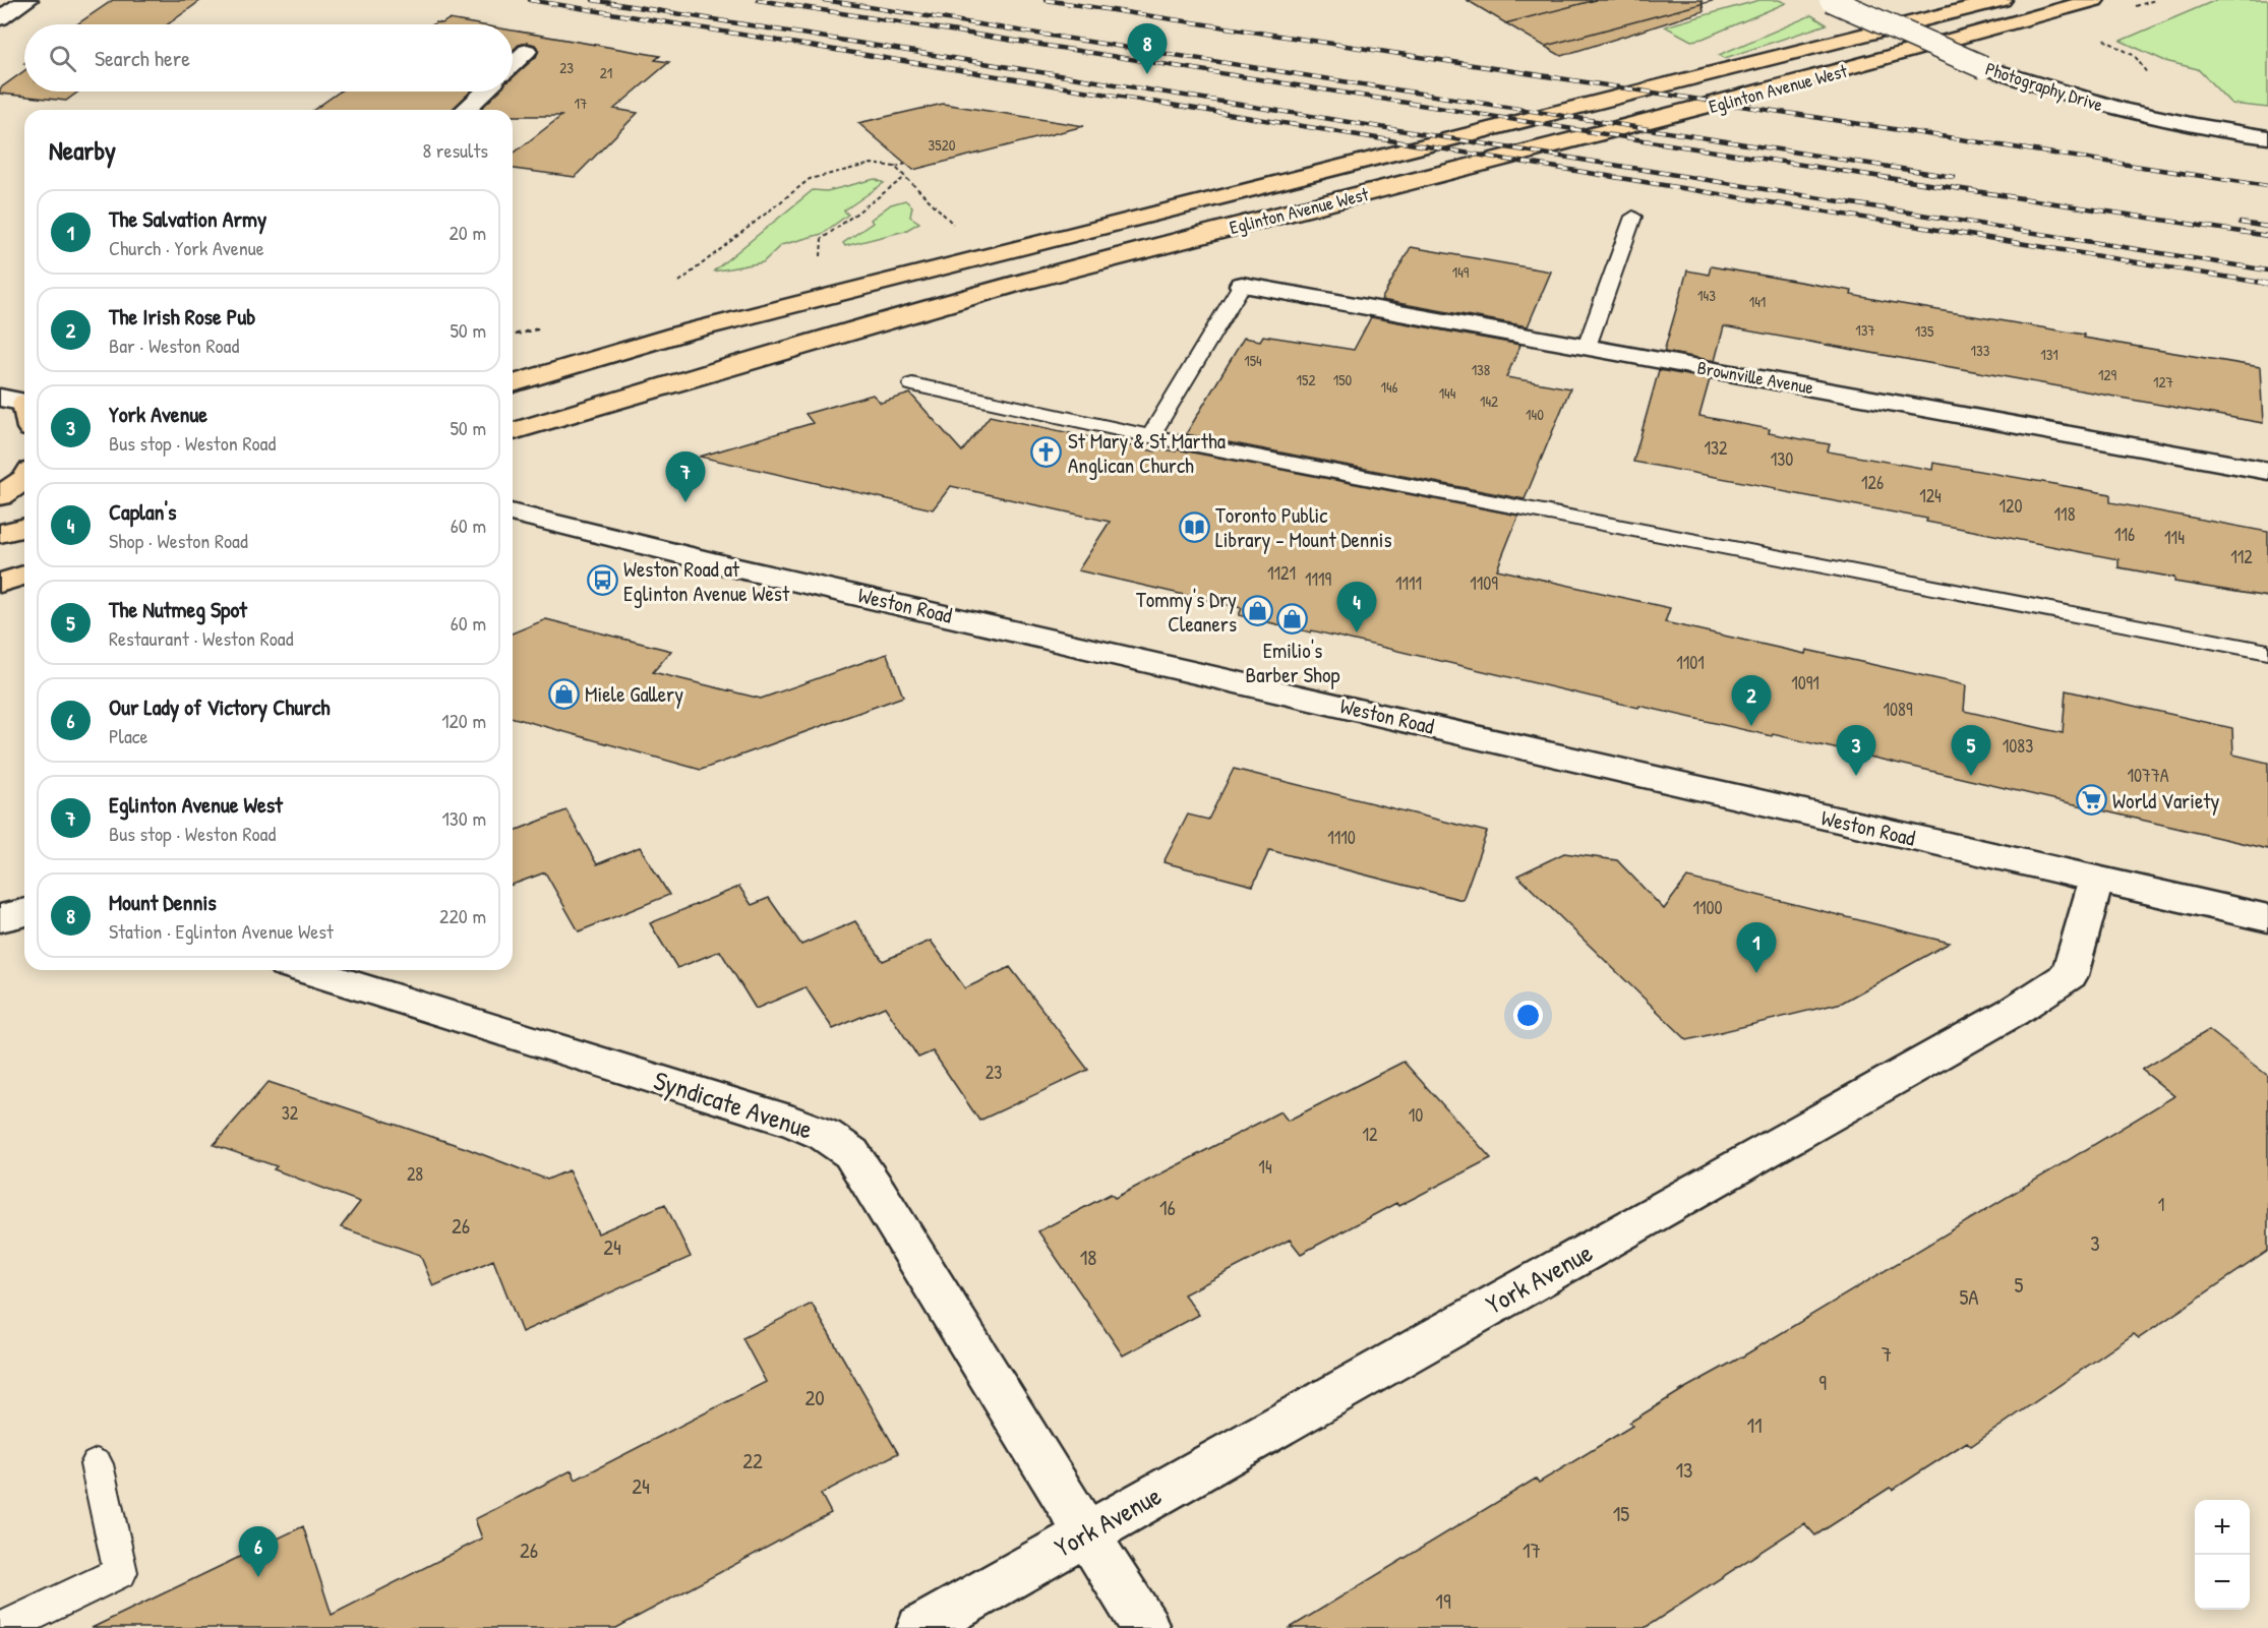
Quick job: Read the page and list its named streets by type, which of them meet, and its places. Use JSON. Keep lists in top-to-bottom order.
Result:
{
  "streets": {
    "main road": ["Eglinton Avenue West"],
    "street": [
      "Photography Drive",
      "Brownville Avenue",
      "Weston Road",
      "Syndicate Avenue",
      "York Avenue"
    ]
  },
  "crossings": [
    ["Weston Road", "York Avenue"],
    ["Syndicate Avenue", "York Avenue"]
  ],
  "places": {
    "church": ["St Mary & St Martha Anglican Church"],
    "library": ["Toronto Public Library - Mount Dennis"],
    "bus stop": ["Weston Road at Eglinton Avenue West"],
    "shop": ["Tommy's Dry Cleaners", "Emilio's Barber Shop", "Miele Gallery"],
    "supermarket": ["World Variety"]
  },
  "house_numbers": [
    "23",
    "21",
    "17",
    "3520",
    "149",
    "143",
    "141",
    "137",
    "135",
    "133",
    "131",
    "154",
    "138",
    "129",
    "152",
    "150",
    "127",
    "146",
    "144",
    "142",
    "140",
    "132",
    "130",
    "126",
    "124",
    "120",
    "118",
    "116",
    "114",
    "112",
    "1121",
    "1119",
    "1111",
    "1109",
    "1101",
    "1091",
    "1089",
    "1083",
    "1077A",
    "1110",
    "1100",
    "23",
    "32",
    "10",
    "12",
    "14",
    "28",
    "1",
    "16",
    "26",
    "3",
    "24",
    "18",
    "5",
    "5A",
    "7",
    "9",
    "20",
    "11",
    "22",
    "13",
    "24",
    "15",
    "26",
    "17",
    "19"
  ],
  "page": {
    "pins": [
      "8",
      "7",
      "4",
      "2",
      "3",
      "5",
      "1",
      "6"
    ],
    "search": "Search here",
    "heading": ["Nearby", "8 results"],
    "list": [
      {
        "mark": "1",
        "name": "The Salvation Army",
        "note": "Church · York Avenue",
        "value": "20 m"
      },
      {
        "mark": "2",
        "name": "The Irish Rose Pub",
        "note": "Bar · Weston Road",
        "value": "50 m"
      },
      {
        "mark": "3",
        "name": "York Avenue",
        "note": "Bus stop · Weston Road",
        "value": "50 m"
      },
      {
        "mark": "4",
        "name": "Caplan's",
        "note": "Shop · Weston Road",
        "value": "60 m"
      },
      {
        "mark": "5",
        "name": "The Nutmeg Spot",
        "note": "Restaurant · Weston Road",
        "value": "60 m"
      },
      {
        "mark": "6",
        "name": "Our Lady of Victory Church",
        "note": "Place",
        "value": "120 m"
      },
      {
        "mark": "7",
        "name": "Eglinton Avenue West",
        "note": "Bus stop · Weston Road",
        "value": "130 m"
      },
      {
        "mark": "8",
        "name": "Mount Dennis",
        "note": "Station · Eglinton Avenue West",
        "value": "220 m"
      }
    ],
    "map_buttons": ["+", "−"]
  }
}
